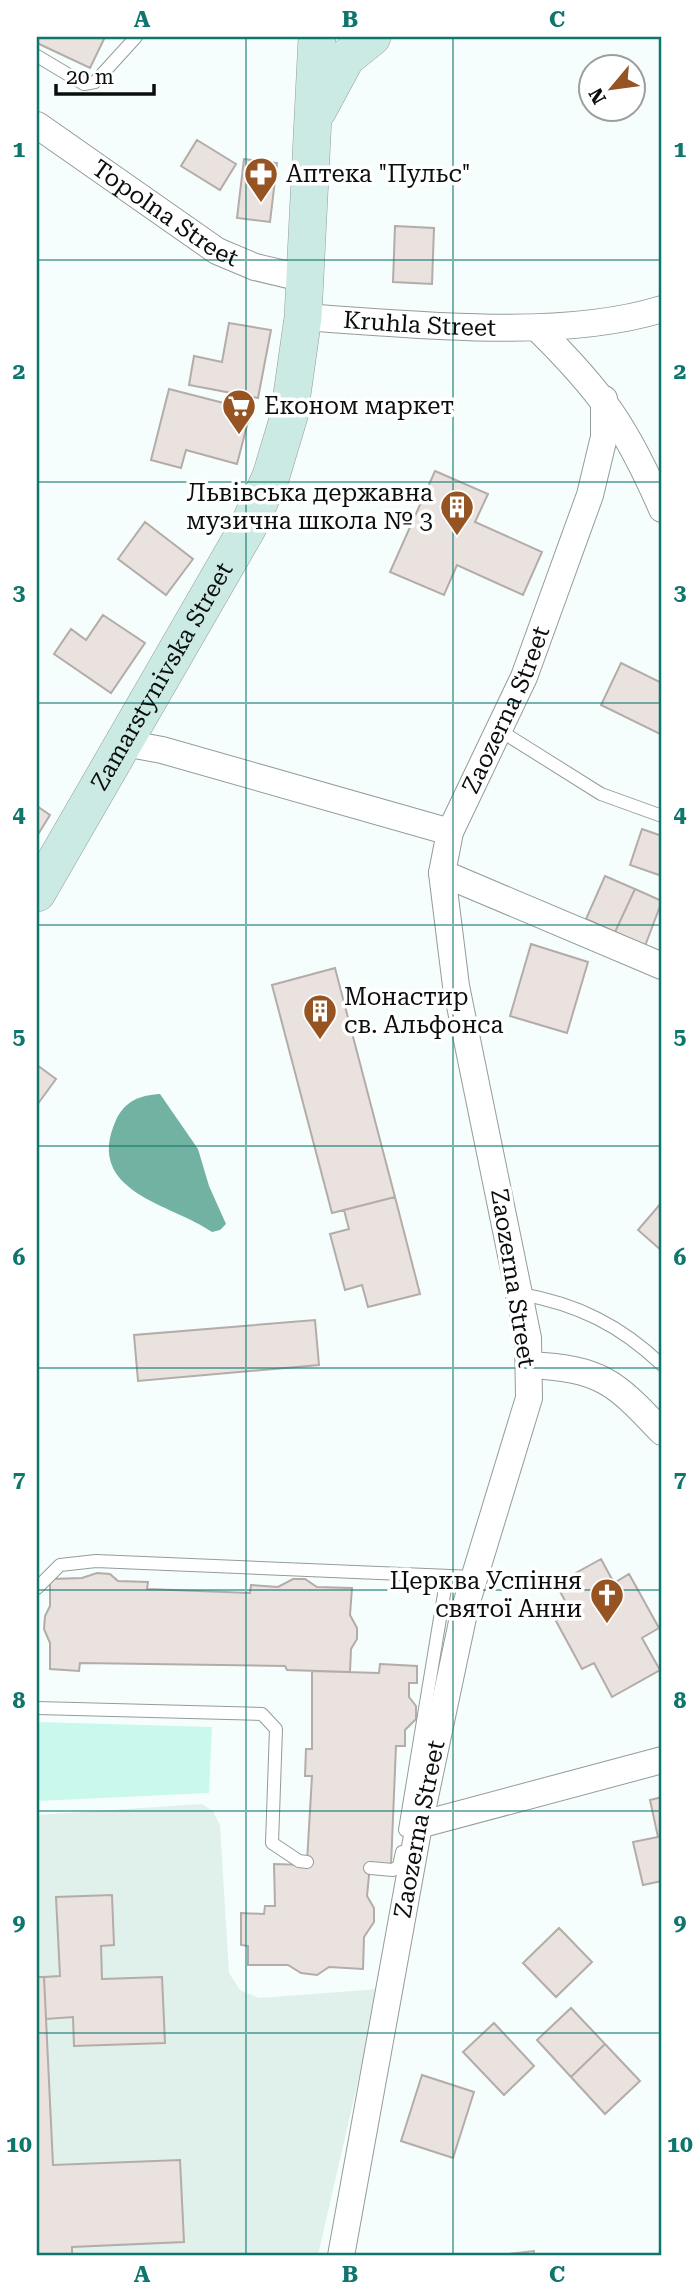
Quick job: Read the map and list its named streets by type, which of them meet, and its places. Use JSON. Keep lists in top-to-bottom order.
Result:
{
  "streets": {
    "main road": ["Zamarstynivska Street"],
    "street": ["Topolna Street", "Kruhla Street", "Zaozerna Street"]
  },
  "crossings": [
    ["Topolna Street", "Zamarstynivska Street"],
    ["Kruhla Street", "Zamarstynivska Street"]
  ],
  "places": {
    "pharmacy": ["Аптека \"Пульс\""],
    "supermarket": ["Економ маркет"],
    "building": ["Львівська державна музична школа № 3", "Монастир св. Альфонса"],
    "church": ["Церква Успіння святої Анни"]
  },
  "scale_bar": "20 m",
  "north": "bottom left",
  "grid": {
    "columns": ["A", "B", "C"],
    "rows": [
      "1",
      "2",
      "3",
      "4",
      "5",
      "6",
      "7",
      "8",
      "9",
      "10"
    ]
  }
}
